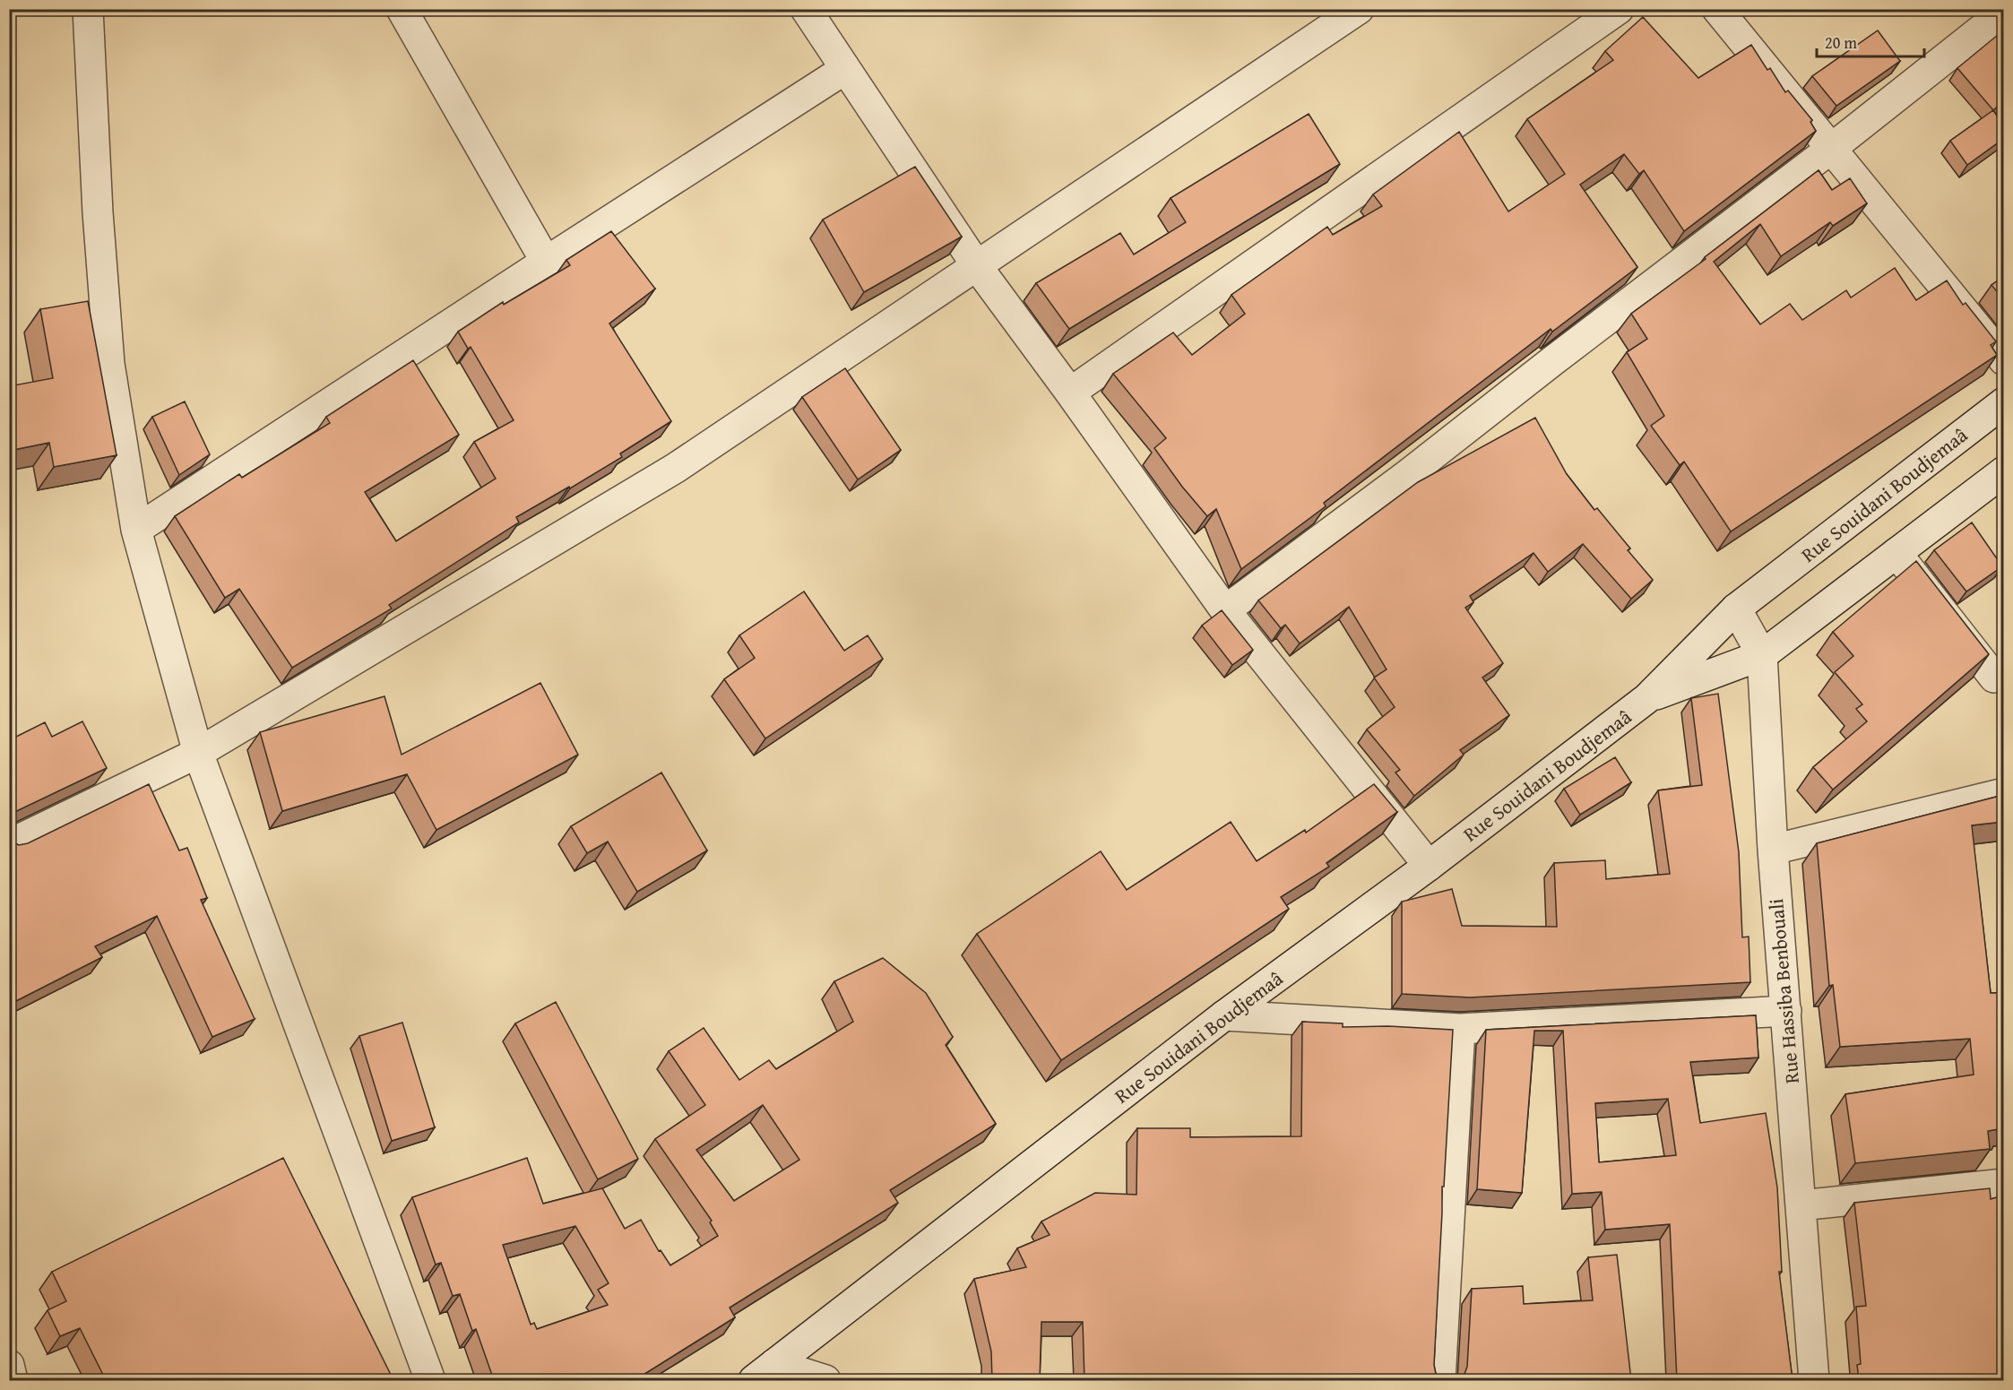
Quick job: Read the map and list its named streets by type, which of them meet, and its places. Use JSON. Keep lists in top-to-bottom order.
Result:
{
  "streets": {
    "street": ["Rue Souidani Boudjemaâ", "Rue Hassiba Benbouali"]
  },
  "crossings": [
    ["Rue Souidani Boudjemaâ", "Rue Hassiba Benbouali"]
  ],
  "scale_bar": "20 m"
}
